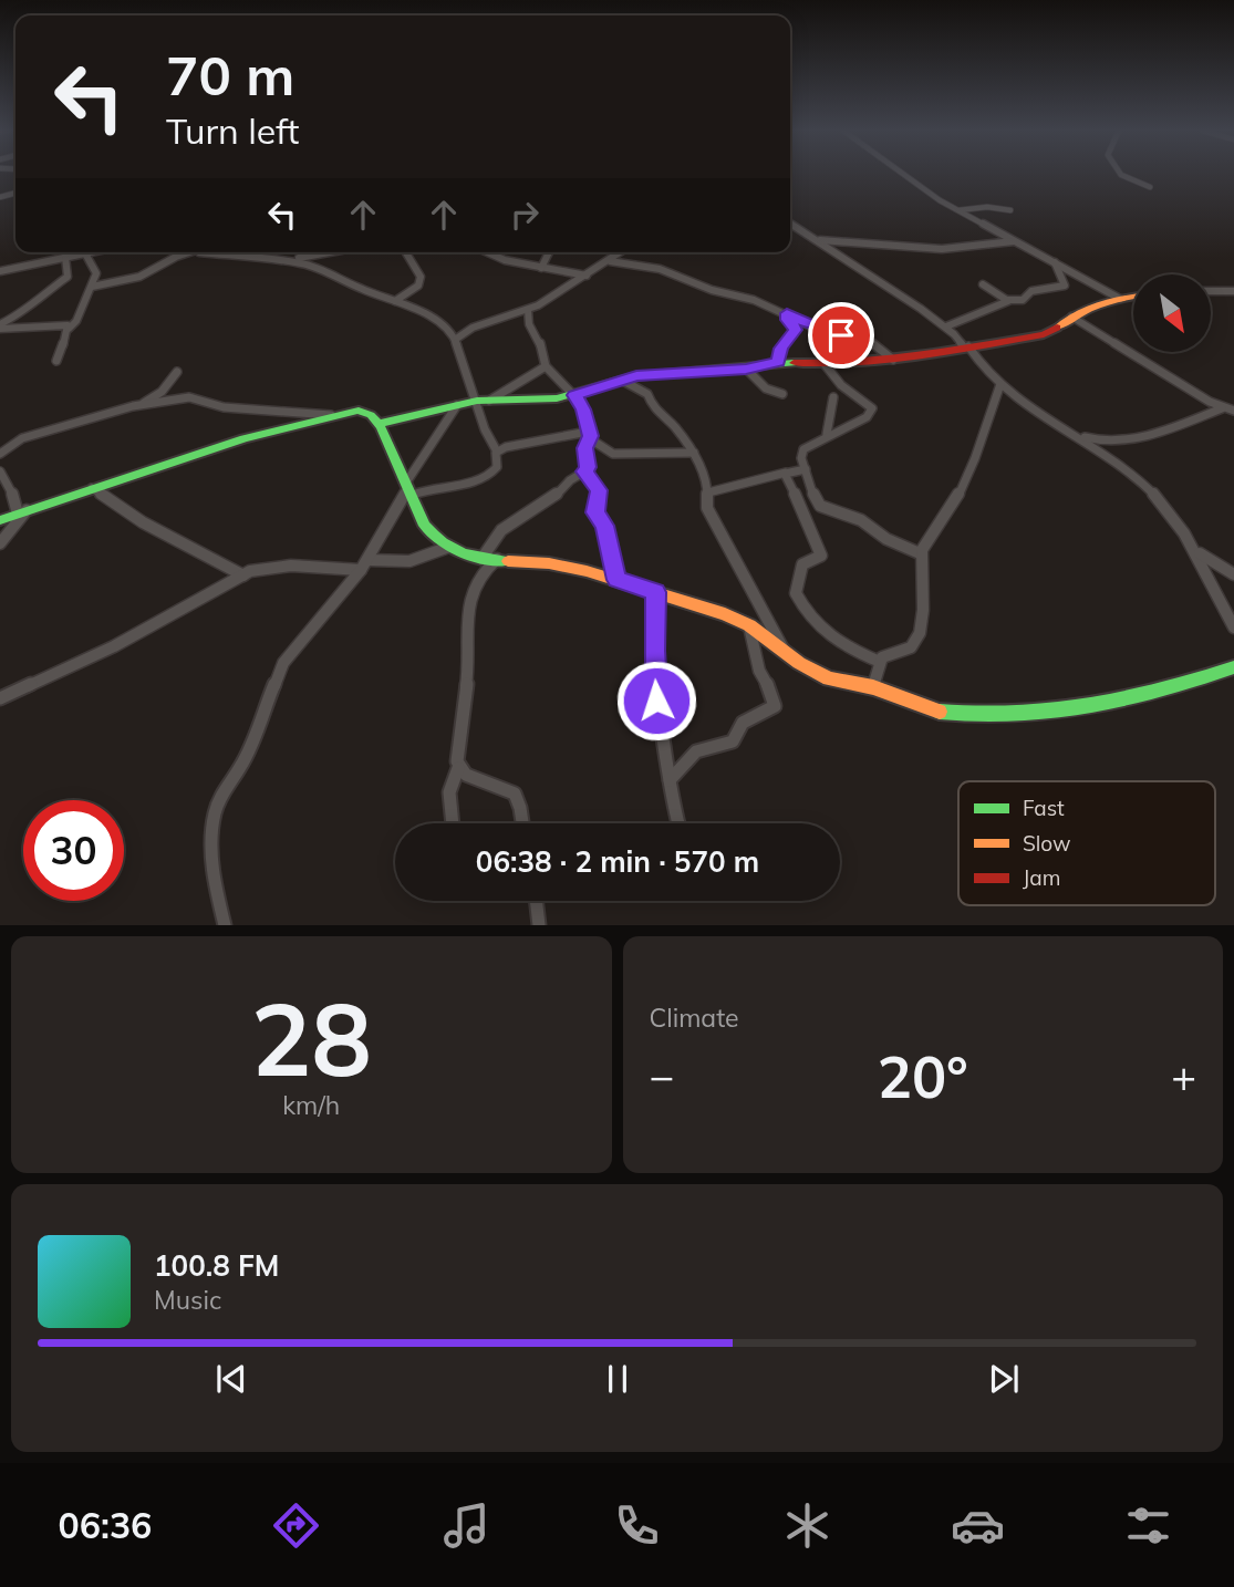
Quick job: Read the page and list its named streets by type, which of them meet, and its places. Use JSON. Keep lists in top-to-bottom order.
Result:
{
  "legend": ["Fast", "Slow", "Jam"],
  "north": "bottom right",
  "page": {
    "turn": ["70 m", "Turn left"],
    "limit": "30",
    "trip": "06:38 · 2 min · 570 m",
    "tile": [
      ["28", "km/h"],
      "Climate"
    ],
    "heat": ["−", "20°", "+"],
    "song": ["100.8 FM", "Music"],
    "tabs": "06:36"
  }
}
